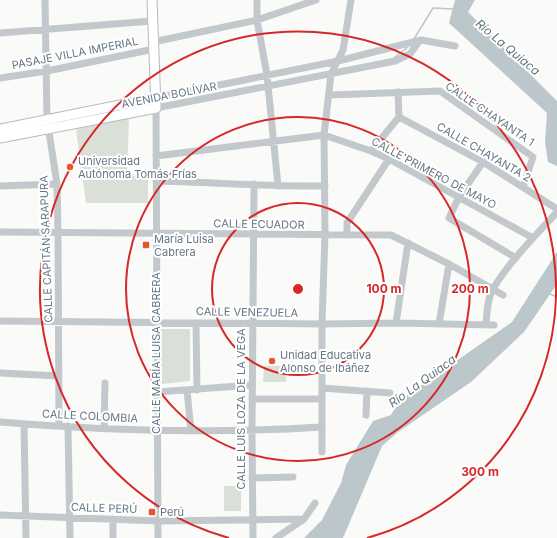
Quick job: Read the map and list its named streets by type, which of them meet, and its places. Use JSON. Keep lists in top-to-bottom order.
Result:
{
  "streets": {
    "main road": ["AVENIDA BOLÍVAR", "CALLE MARÍA LUISA CABRERA"],
    "street": [
      "PASAJE VILLA IMPERIAL",
      "CALLE CHAYANTA 1",
      "CALLE CHAYANTA 2",
      "CALLE PRIMERO DE MAYO",
      "CALLE ECUADOR",
      "CALLE CAPITÁN SARAPURA",
      "CALLE VENEZUELA",
      "CALLE LUIS LOZA DE LA VEGA",
      "CALLE COLOMBIA",
      "CALLE PERÚ"
    ]
  },
  "crossings": [
    ["PASAJE VILLA IMPERIAL", "CALLE CAPITÁN SARAPURA"],
    ["PASAJE VILLA IMPERIAL", "CALLE MARÍA LUISA CABRERA"],
    ["AVENIDA BOLÍVAR", "CALLE CAPITÁN SARAPURA"],
    ["AVENIDA BOLÍVAR", "CALLE MARÍA LUISA CABRERA"],
    ["CALLE CHAYANTA 1", "CALLE CHAYANTA 2"],
    ["CALLE PRIMERO DE MAYO", "CALLE MARÍA LUISA CABRERA"],
    ["CALLE ECUADOR", "CALLE CAPITÁN SARAPURA"],
    ["CALLE ECUADOR", "CALLE MARÍA LUISA CABRERA"],
    ["CALLE ECUADOR", "CALLE LUIS LOZA DE LA VEGA"],
    ["CALLE CAPITÁN SARAPURA", "CALLE VENEZUELA"],
    ["CALLE CAPITÁN SARAPURA", "CALLE COLOMBIA"],
    ["CALLE VENEZUELA", "CALLE MARÍA LUISA CABRERA"],
    ["CALLE VENEZUELA", "CALLE LUIS LOZA DE LA VEGA"],
    ["CALLE MARÍA LUISA CABRERA", "CALLE COLOMBIA"],
    ["CALLE MARÍA LUISA CABRERA", "CALLE PERÚ"],
    ["CALLE LUIS LOZA DE LA VEGA", "CALLE COLOMBIA"],
    ["CALLE LUIS LOZA DE LA VEGA", "CALLE PERÚ"]
  ],
  "water": ["Río La Quiaca"],
  "places": {
    "other": ["Universidad Autónoma Tomás Frías", "Unidad Educativa Alonso de Ibáñez"],
    "transit": ["María Luisa Cabrera", "Perú"]
  },
  "rings": ["100 m", "200 m", "300 m"]
}
